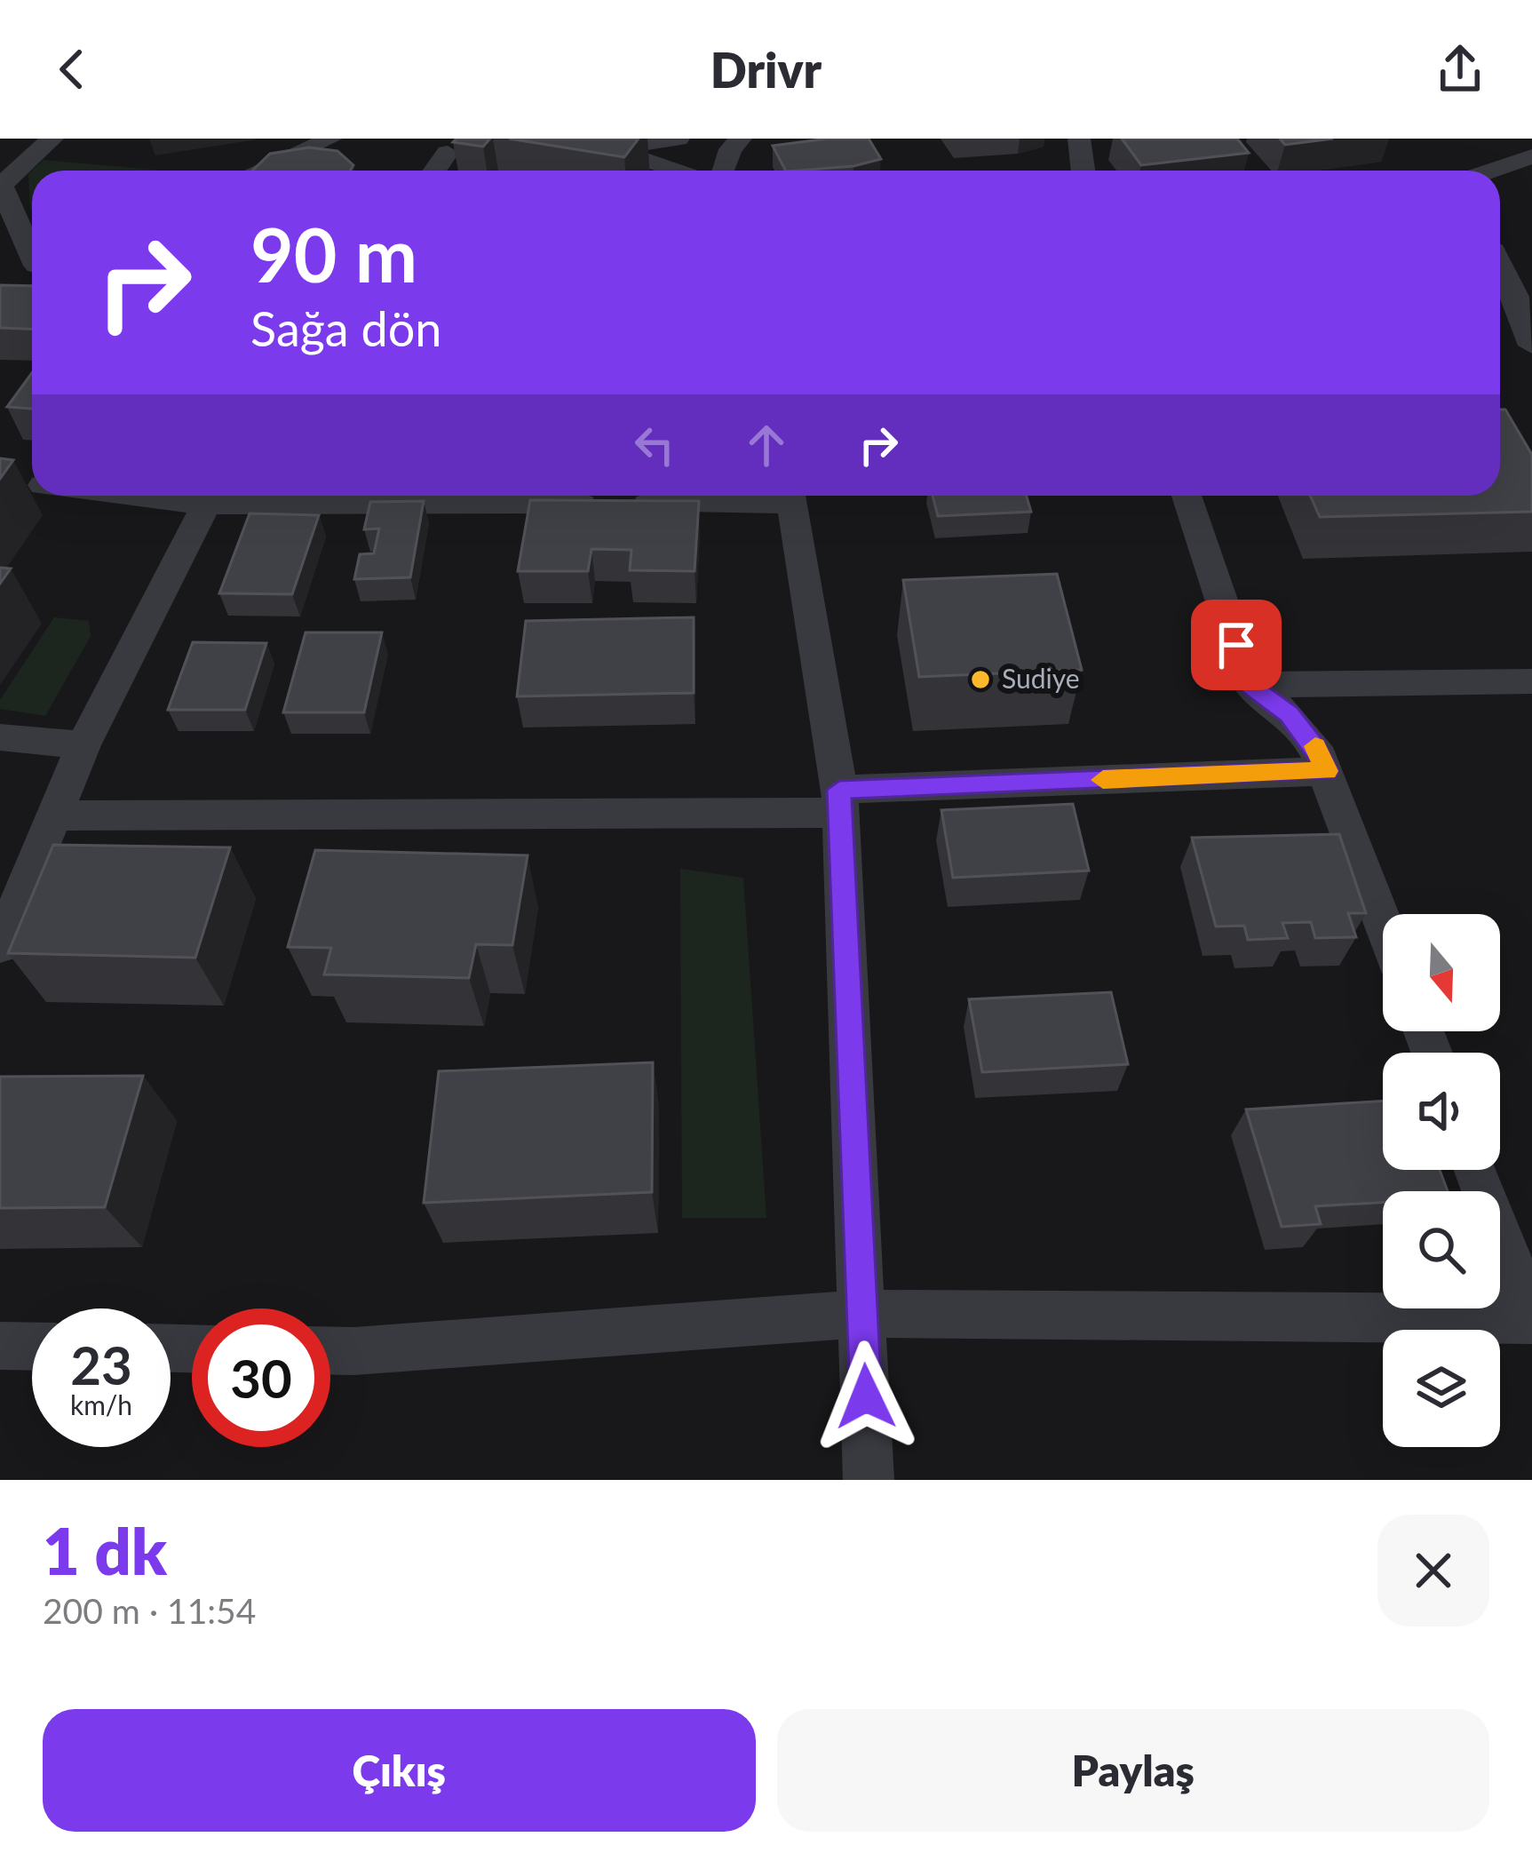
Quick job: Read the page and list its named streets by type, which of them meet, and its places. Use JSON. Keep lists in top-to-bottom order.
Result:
{
  "places": ["Sudiye"],
  "north": "bottom",
  "page": {
    "header": "Drivr",
    "turn": ["90 m", "Sağa dön"],
    "speed": "23 km/h",
    "limit": "30",
    "heading": ["1 dk", "200 m · 11:54"],
    "buttons": ["Çıkış", "Paylaş"]
  }
}
